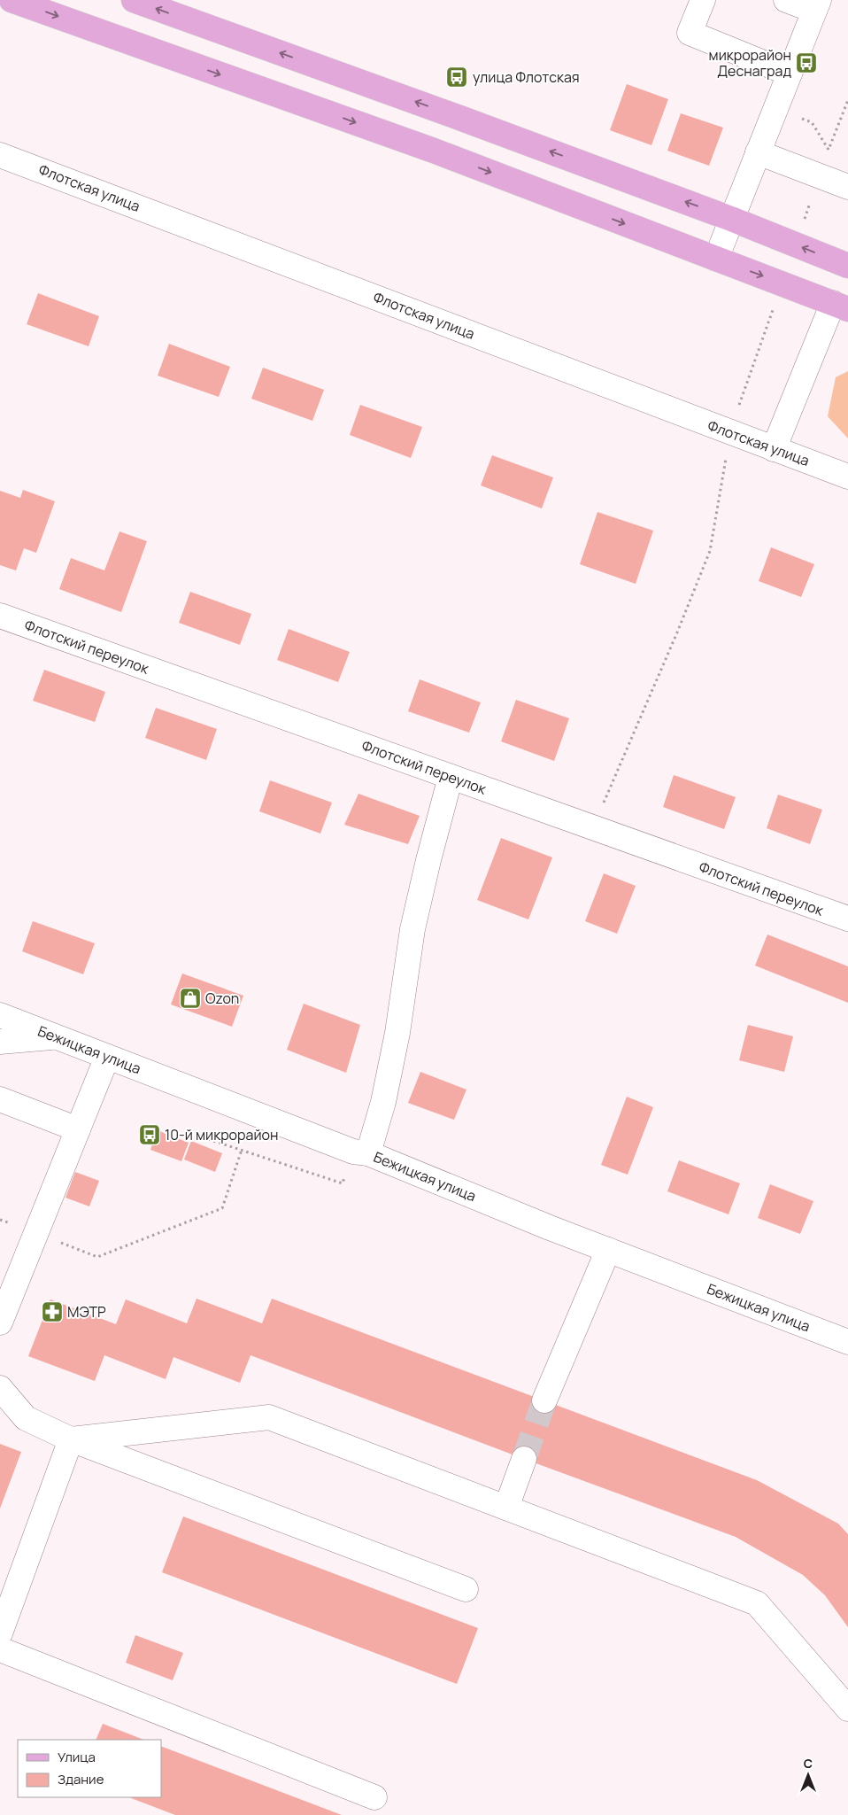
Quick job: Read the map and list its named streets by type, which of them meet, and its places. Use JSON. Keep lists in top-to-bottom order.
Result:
{
  "streets": {
    "street": ["Флотская улица", "Флотский переулок", "Бежицкая улица"]
  },
  "places": {
    "bus stop": ["микрорайон Деснаград", "улица Флотская", "10-й микрорайон"],
    "shop": ["Ozon"],
    "pharmacy": ["МЭТР"]
  },
  "legend": ["Улица", "Здание"],
  "north": "top"
}
